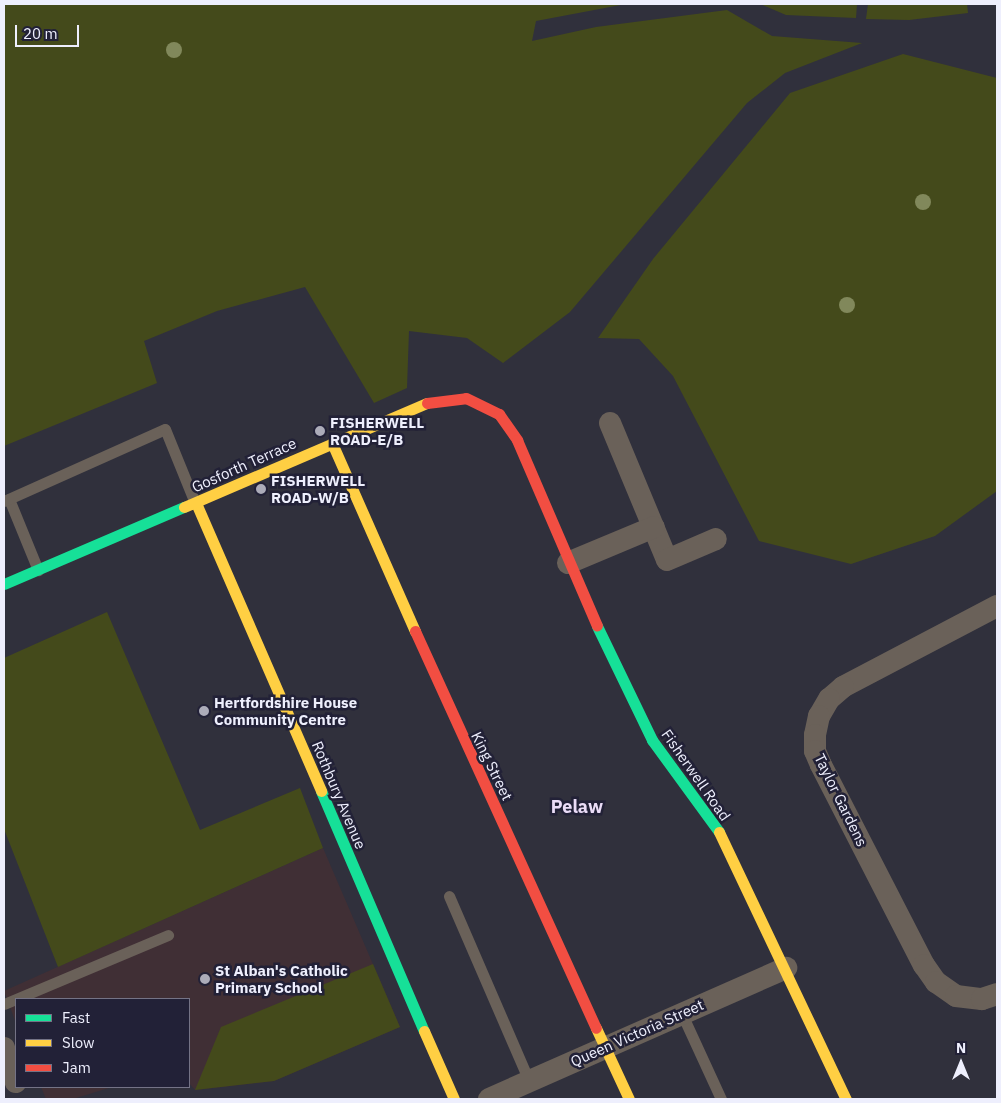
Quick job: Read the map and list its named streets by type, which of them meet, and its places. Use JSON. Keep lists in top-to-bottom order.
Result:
{
  "streets": {
    "street": [
      "Gosforth Terrace",
      "King Street",
      "Fisherwell Road",
      "Rothbury Avenue",
      "Taylor Gardens",
      "Queen Victoria Street"
    ]
  },
  "crossings": [
    ["Gosforth Terrace", "King Street"],
    ["Gosforth Terrace", "Fisherwell Road"],
    ["Gosforth Terrace", "Rothbury Avenue"],
    ["King Street", "Queen Victoria Street"],
    ["Fisherwell Road", "Queen Victoria Street"]
  ],
  "districts": ["Pelaw"],
  "places": [
    "FISHERWELL ROAD-E/B",
    "FISHERWELL ROAD-W/B",
    "Hertfordshire House Community Centre",
    "St Alban's Catholic Primary School"
  ],
  "legend": ["Fast", "Slow", "Jam"],
  "scale_bar": "20 m",
  "north": "top"
}
